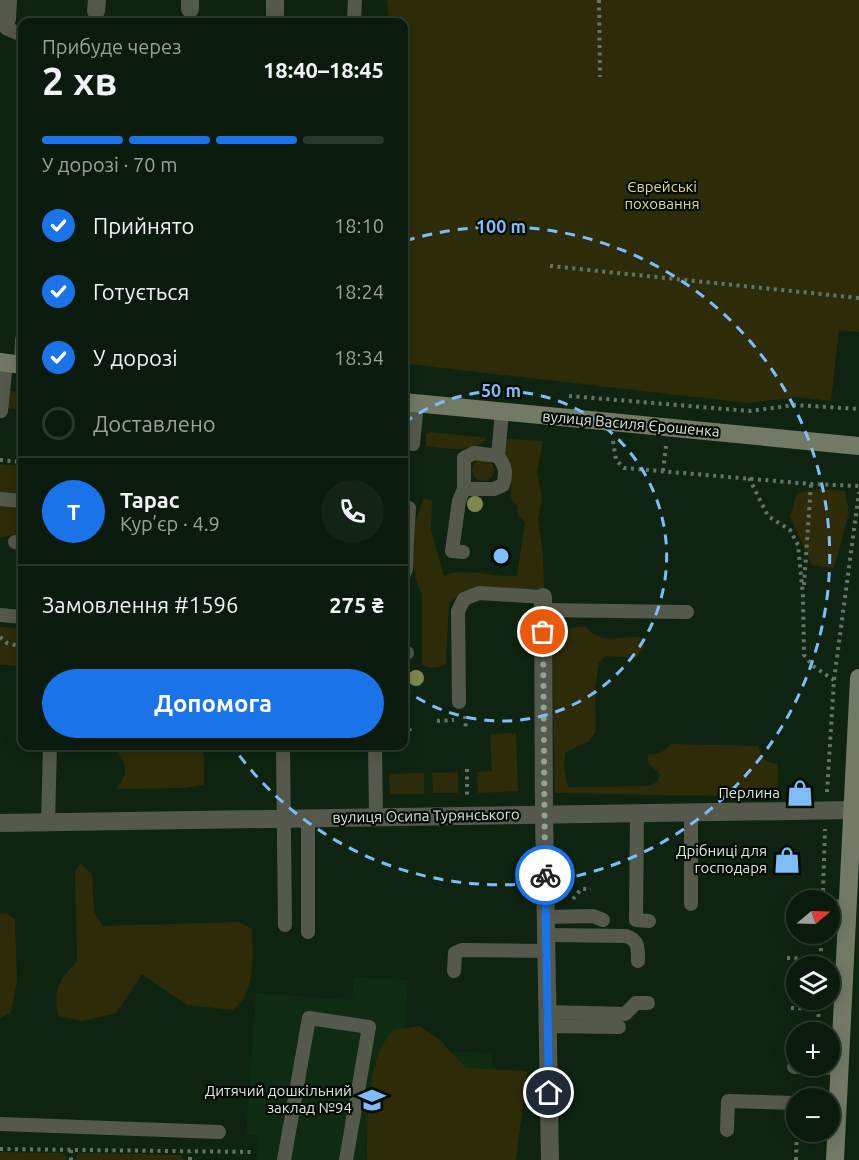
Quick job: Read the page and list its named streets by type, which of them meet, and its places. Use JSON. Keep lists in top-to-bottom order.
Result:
{
  "streets": {
    "street": ["вулиця Василя Єрошенка", "вулиця Осипа Турянського"]
  },
  "parks": ["Єврейські поховання"],
  "places": {
    "shop": ["Перлина", "Дрібниці для господаря"],
    "school or university": ["Дитячий дошкільний заклад №94"]
  },
  "north": "right",
  "page": {
    "heading": ["2 хв", "Прибуде через", "18:40–18:45"],
    "panel": [
      "Тарас",
      "Кур’єр · 4.9",
      "Замовлення #1596",
      "275 ₴"
    ],
    "bar": "У дорозі · 70 m",
    "list": [
      ["Прийнято", "18:10"],
      ["Готується", "18:24"],
      ["У дорозі", "18:34"],
      "Доставлено"
    ],
    "round": "Т",
    "buttons": "Допомога",
    "map_buttons": ["+", "−"]
  },
  "rings": ["100 m", "50 m"]
}
